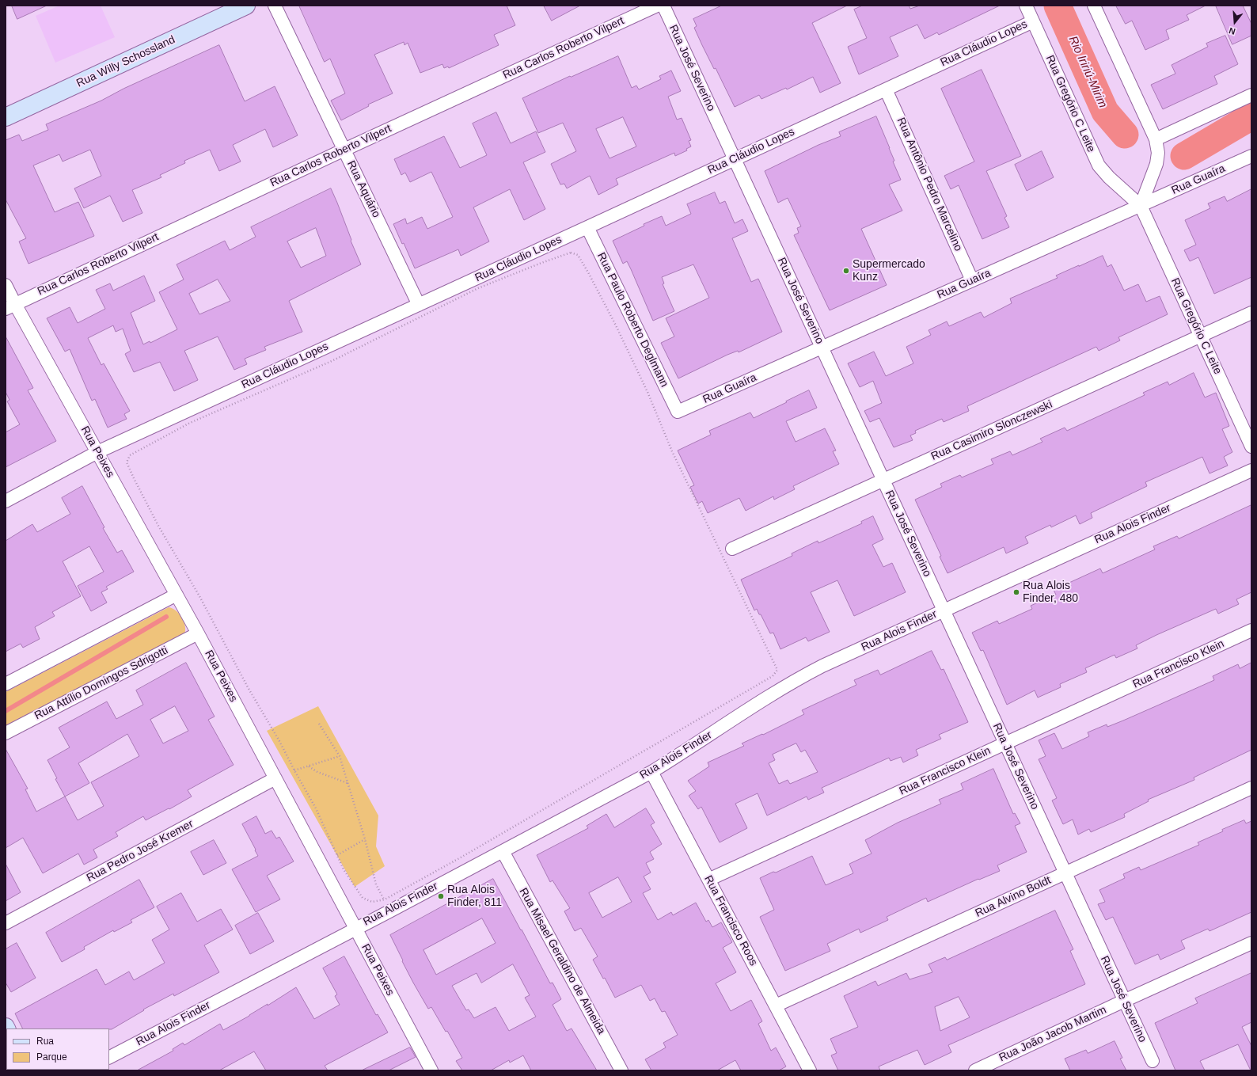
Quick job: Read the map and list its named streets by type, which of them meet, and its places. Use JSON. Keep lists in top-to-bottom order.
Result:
{
  "streets": {
    "street": [
      "Rua Cláudio Lopes",
      "Rua Carlos Roberto Vilpert",
      "Rua Willy Schossland",
      "Rua José Severino",
      "Rua Gregório C Leite",
      "Rua Guaíra",
      "Rua Antônio Pedro Marcelino",
      "Rua Aquário",
      "Rua Paulo Roberto Deglmann",
      "Rua Casimiro Slonczewski",
      "Rua Peixes",
      "Rua Alois Finder",
      "Rua Francisco Klein",
      "Rua Attílio Domingos Sdrigotti",
      "Rua Pedro José Kremer",
      "Rua Alvino Boldt",
      "Rua Francisco Roos",
      "Rua Misael Geraldino de Almeida",
      "Rua João Jacob Martim"
    ]
  },
  "crossings": [
    ["Rua Cláudio Lopes", "Rua José Severino"],
    ["Rua Cláudio Lopes", "Rua Gregório C Leite"],
    ["Rua Cláudio Lopes", "Rua Antônio Pedro Marcelino"],
    ["Rua Cláudio Lopes", "Rua Aquário"],
    ["Rua Cláudio Lopes", "Rua Paulo Roberto Deglmann"],
    ["Rua Cláudio Lopes", "Rua Peixes"],
    ["Rua Carlos Roberto Vilpert", "Rua Aquário"],
    ["Rua Carlos Roberto Vilpert", "Rua Peixes"],
    ["Rua José Severino", "Rua Guaíra"],
    ["Rua José Severino", "Rua Casimiro Slonczewski"],
    ["Rua José Severino", "Rua Alois Finder"],
    ["Rua José Severino", "Rua Francisco Klein"],
    ["Rua José Severino", "Rua Alvino Boldt"],
    ["Rua José Severino", "Rua João Jacob Martim"],
    ["Rua Gregório C Leite", "Rua Guaíra"],
    ["Rua Gregório C Leite", "Rua Casimiro Slonczewski"],
    ["Rua Guaíra", "Rua Antônio Pedro Marcelino"],
    ["Rua Guaíra", "Rua Paulo Roberto Deglmann"],
    ["Rua Peixes", "Rua Alois Finder"],
    ["Rua Peixes", "Rua Attílio Domingos Sdrigotti"],
    ["Rua Peixes", "Rua Pedro José Kremer"],
    ["Rua Alois Finder", "Rua Francisco Roos"],
    ["Rua Alois Finder", "Rua Misael Geraldino de Almeida"],
    ["Rua Francisco Klein", "Rua Francisco Roos"],
    ["Rua Alvino Boldt", "Rua Francisco Roos"]
  ],
  "water": ["Rio Iririú-Mirim"],
  "places": ["Supermercado Kunz", "Rua Alois Finder, 480", "Rua Alois Finder, 811"],
  "legend": ["Rua", "Parque"],
  "north": "bottom"
}
